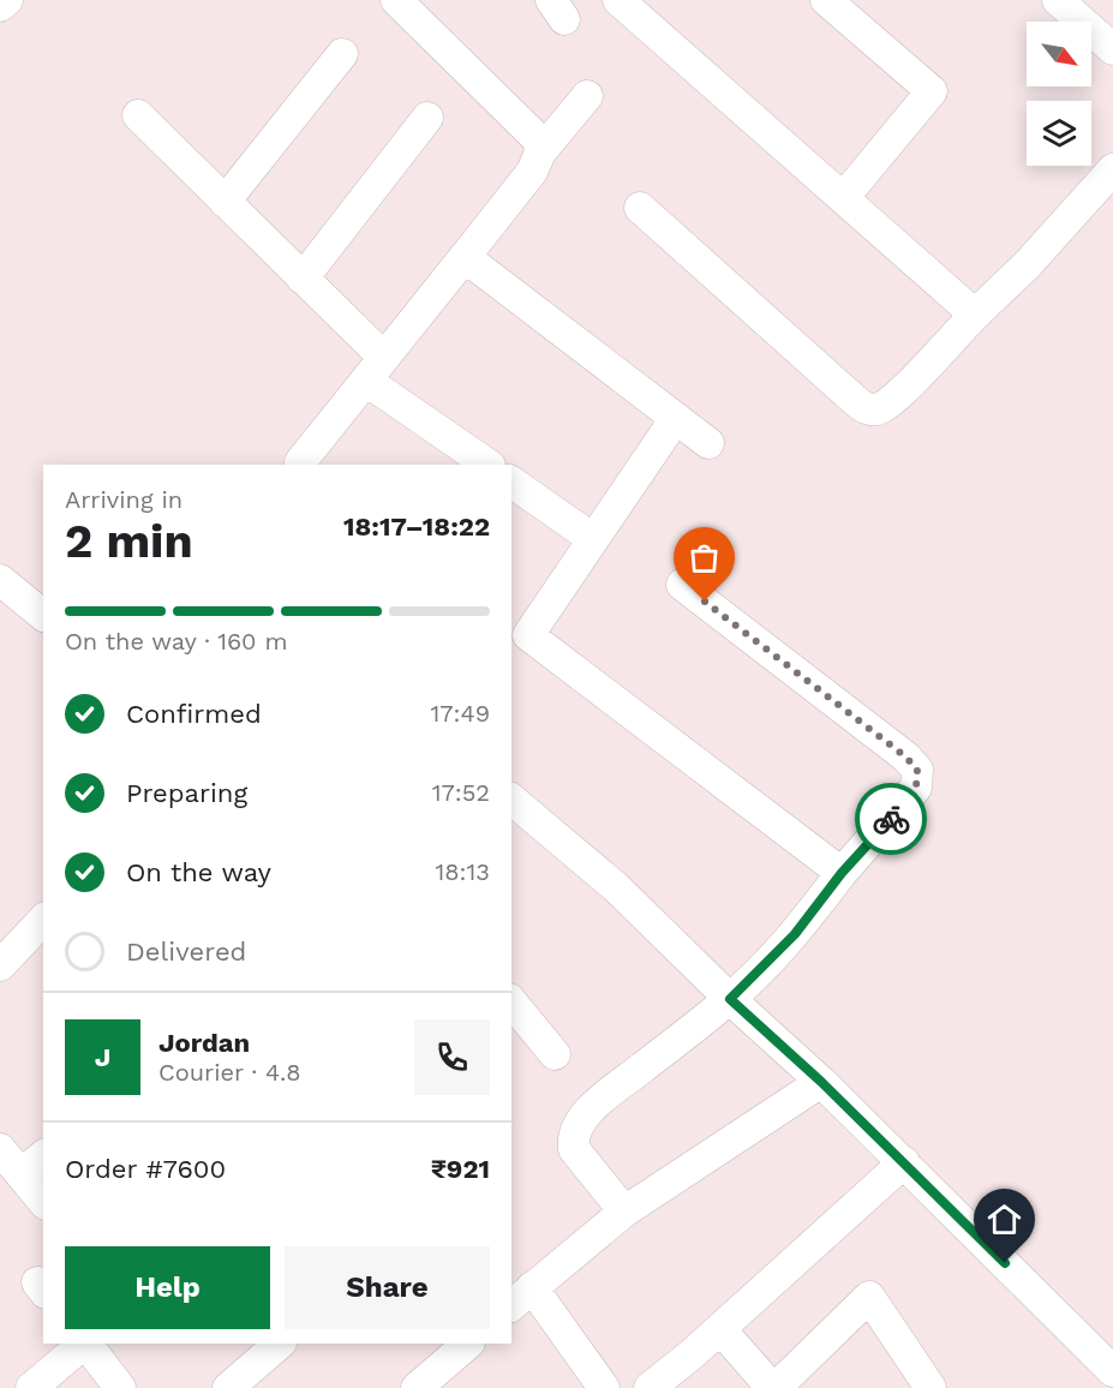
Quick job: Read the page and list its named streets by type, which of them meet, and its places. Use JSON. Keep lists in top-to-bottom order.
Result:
{
  "north": "bottom right",
  "page": {
    "heading": ["2 min", "Arriving in", "18:17–18:22"],
    "panel": [
      "Jordan",
      "Courier · 4.8",
      "Order #7600",
      "₹921"
    ],
    "bar": "On the way · 160 m",
    "list": [
      ["Confirmed", "17:49"],
      ["Preparing", "17:52"],
      ["On the way", "18:13"],
      "Delivered"
    ],
    "round": "J",
    "buttons": ["Help", "Share"]
  }
}
